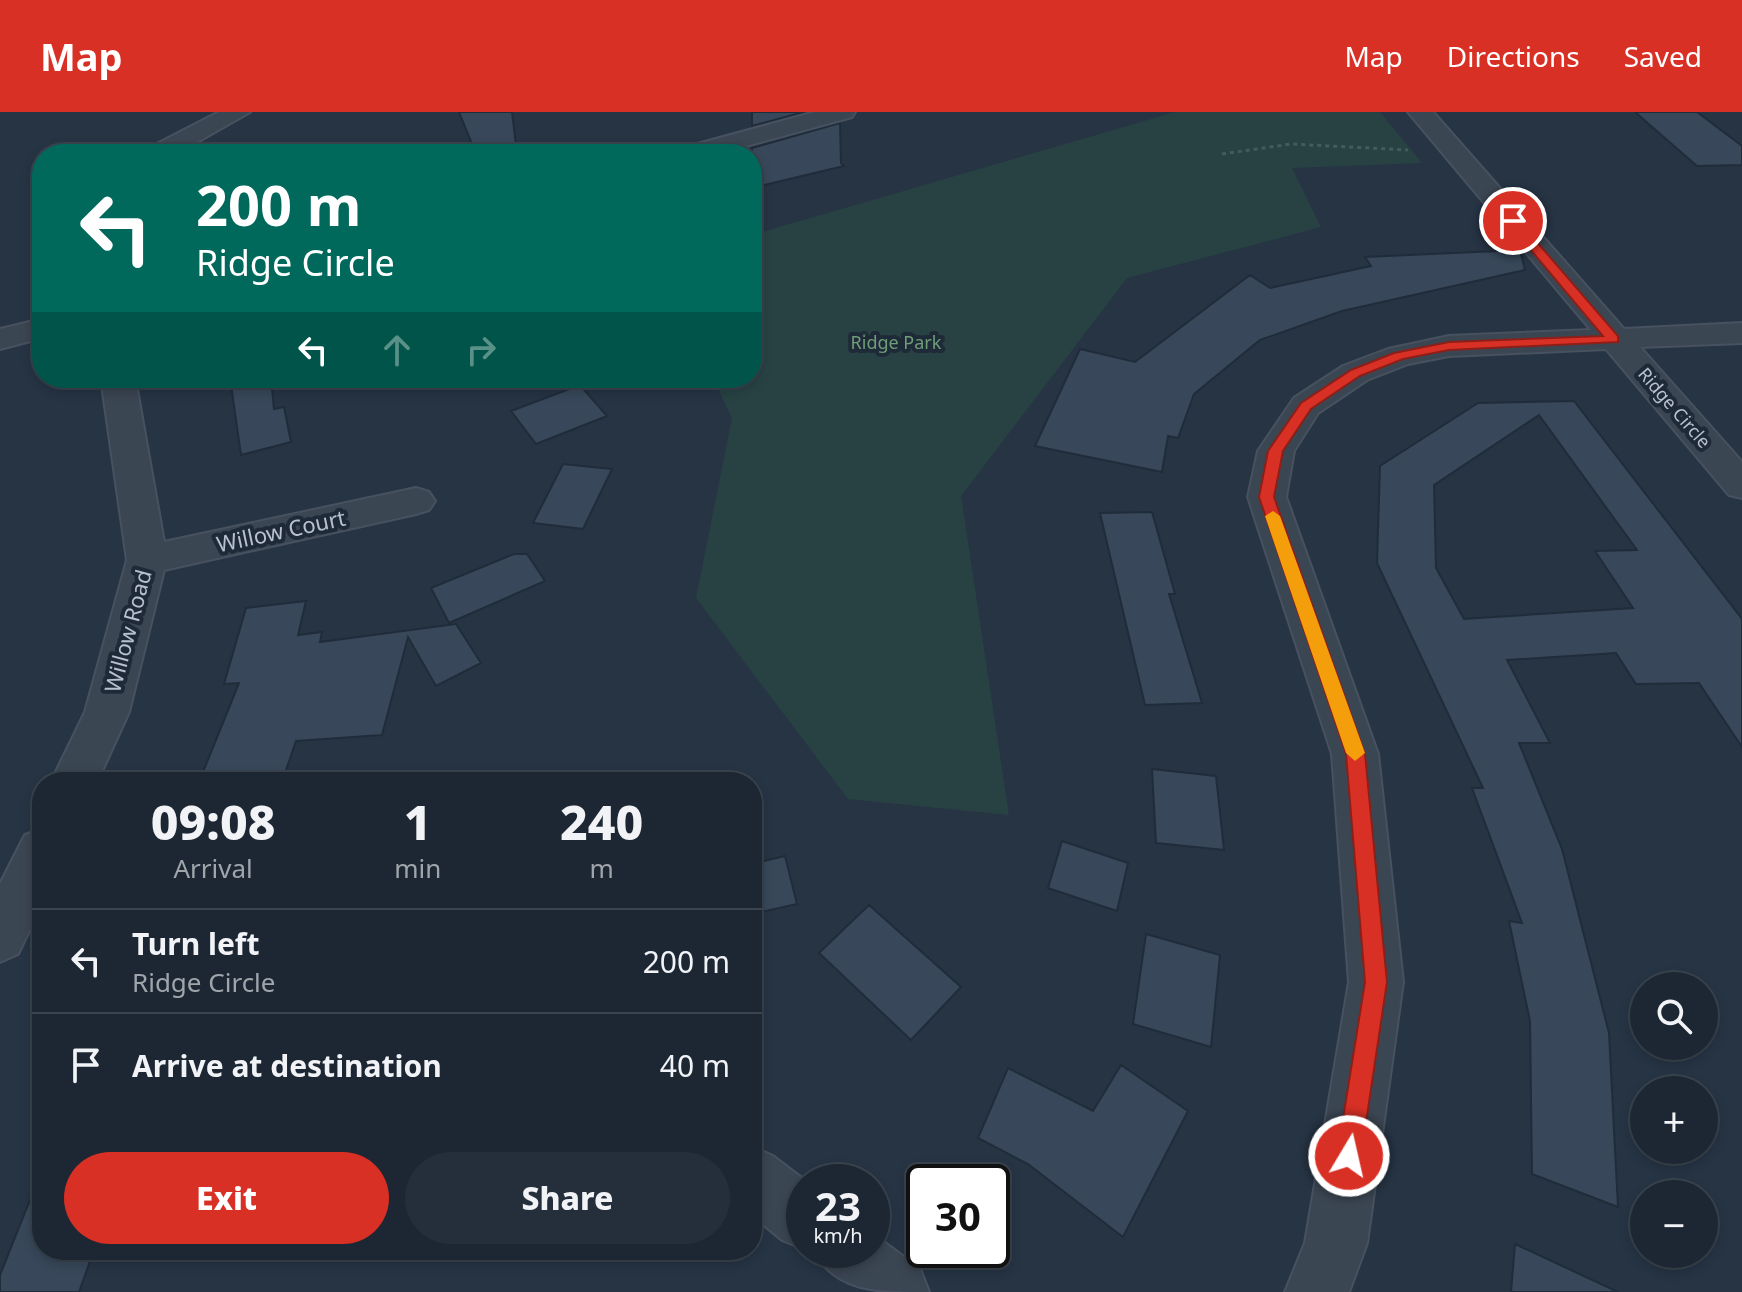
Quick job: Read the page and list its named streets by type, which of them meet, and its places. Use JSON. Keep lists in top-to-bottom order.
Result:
{
  "streets": {
    "street": ["Ridge Circle", "Willow Court", "Willow Road"]
  },
  "crossings": [
    ["Willow Court", "Willow Road"]
  ],
  "parks": ["Ridge Park"],
  "page": {
    "header": "Map",
    "nav": ["Map", "Directions", "Saved"],
    "turn": ["200 m", "Ridge Circle"],
    "eta": [
      "09:08",
      "Arrival",
      "1",
      "min",
      "240",
      "m"
    ],
    "list": [
      {
        "name": "Turn left",
        "note": "Ridge Circle",
        "value": "200 m"
      },
      {
        "name": "Arrive at destination",
        "value": "40 m"
      }
    ],
    "map_buttons": ["+", "−"],
    "buttons": ["Exit", "Share"],
    "speed": "23 km/h",
    "limit": "30"
  }
}
